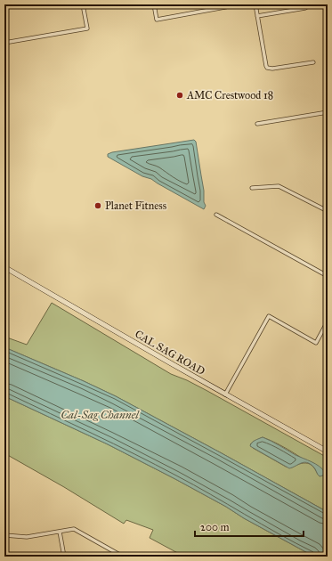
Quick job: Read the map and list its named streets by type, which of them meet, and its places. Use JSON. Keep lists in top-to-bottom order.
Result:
{
  "streets": {
    "main road": ["CAL SAG ROAD"]
  },
  "water": ["Cal-Sag Channel"],
  "places": ["AMC Crestwood 18", "Planet Fitness"],
  "scale_bar": "200 m"
}
